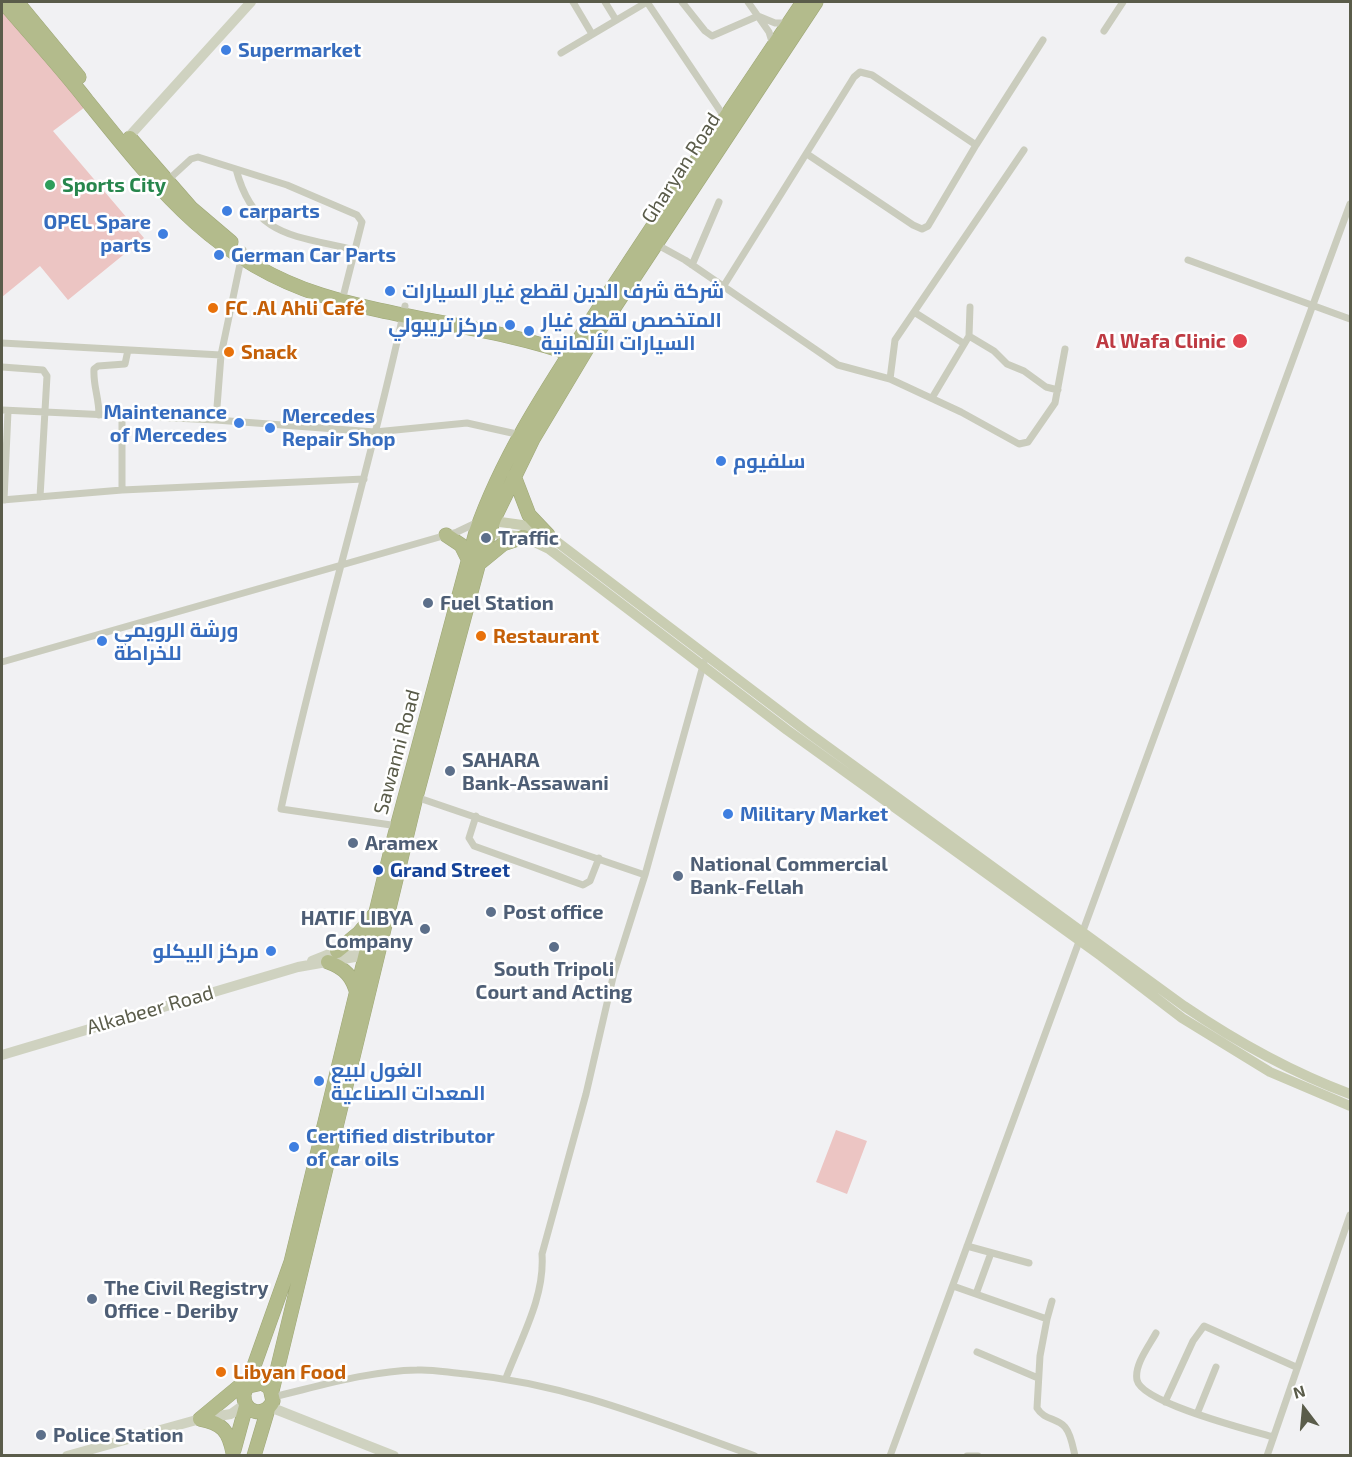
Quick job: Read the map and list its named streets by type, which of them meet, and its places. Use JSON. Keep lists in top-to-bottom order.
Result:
{
  "streets": {
    "highway": ["Gharyan Road", "Sawanni Road"],
    "street": ["Alkabeer Road"]
  },
  "crossings": [
    ["Gharyan Road", "Sawanni Road"],
    ["Sawanni Road", "Alkabeer Road"]
  ],
  "places": [
    "Supermarket",
    "Sports City",
    "carparts",
    "OPEL Spare parts",
    "German Car Parts",
    "شركة شرف الدين لقطع غيار السيارات",
    "FC .Al Ahli Café",
    "مركز تريبولي",
    "المتخصص لقطع غيار السيارات الألمانية",
    "Al Wafa Clinic",
    "Snack",
    "Maintenance of Mercedes",
    "Mercedes Repair Shop",
    "سلفيوم",
    "Traffic",
    "Fuel Station",
    "Restaurant",
    "ورشة الرويمي للخراطة",
    "SAHARA Bank-Assawani",
    "Military Market",
    "Aramex",
    "Grand Street",
    "National Commercial Bank-Fellah",
    "Post office",
    "HATIF LIBYA Company",
    "South Tripoli Court and Acting",
    "مركز البيكلو",
    "الغول لبيع المعدات الصناعية",
    "Certified distributor of car oils",
    "The Civil Registry Office - Deriby",
    "Libyan Food",
    "Police Station"
  ],
  "north": "top"
}
